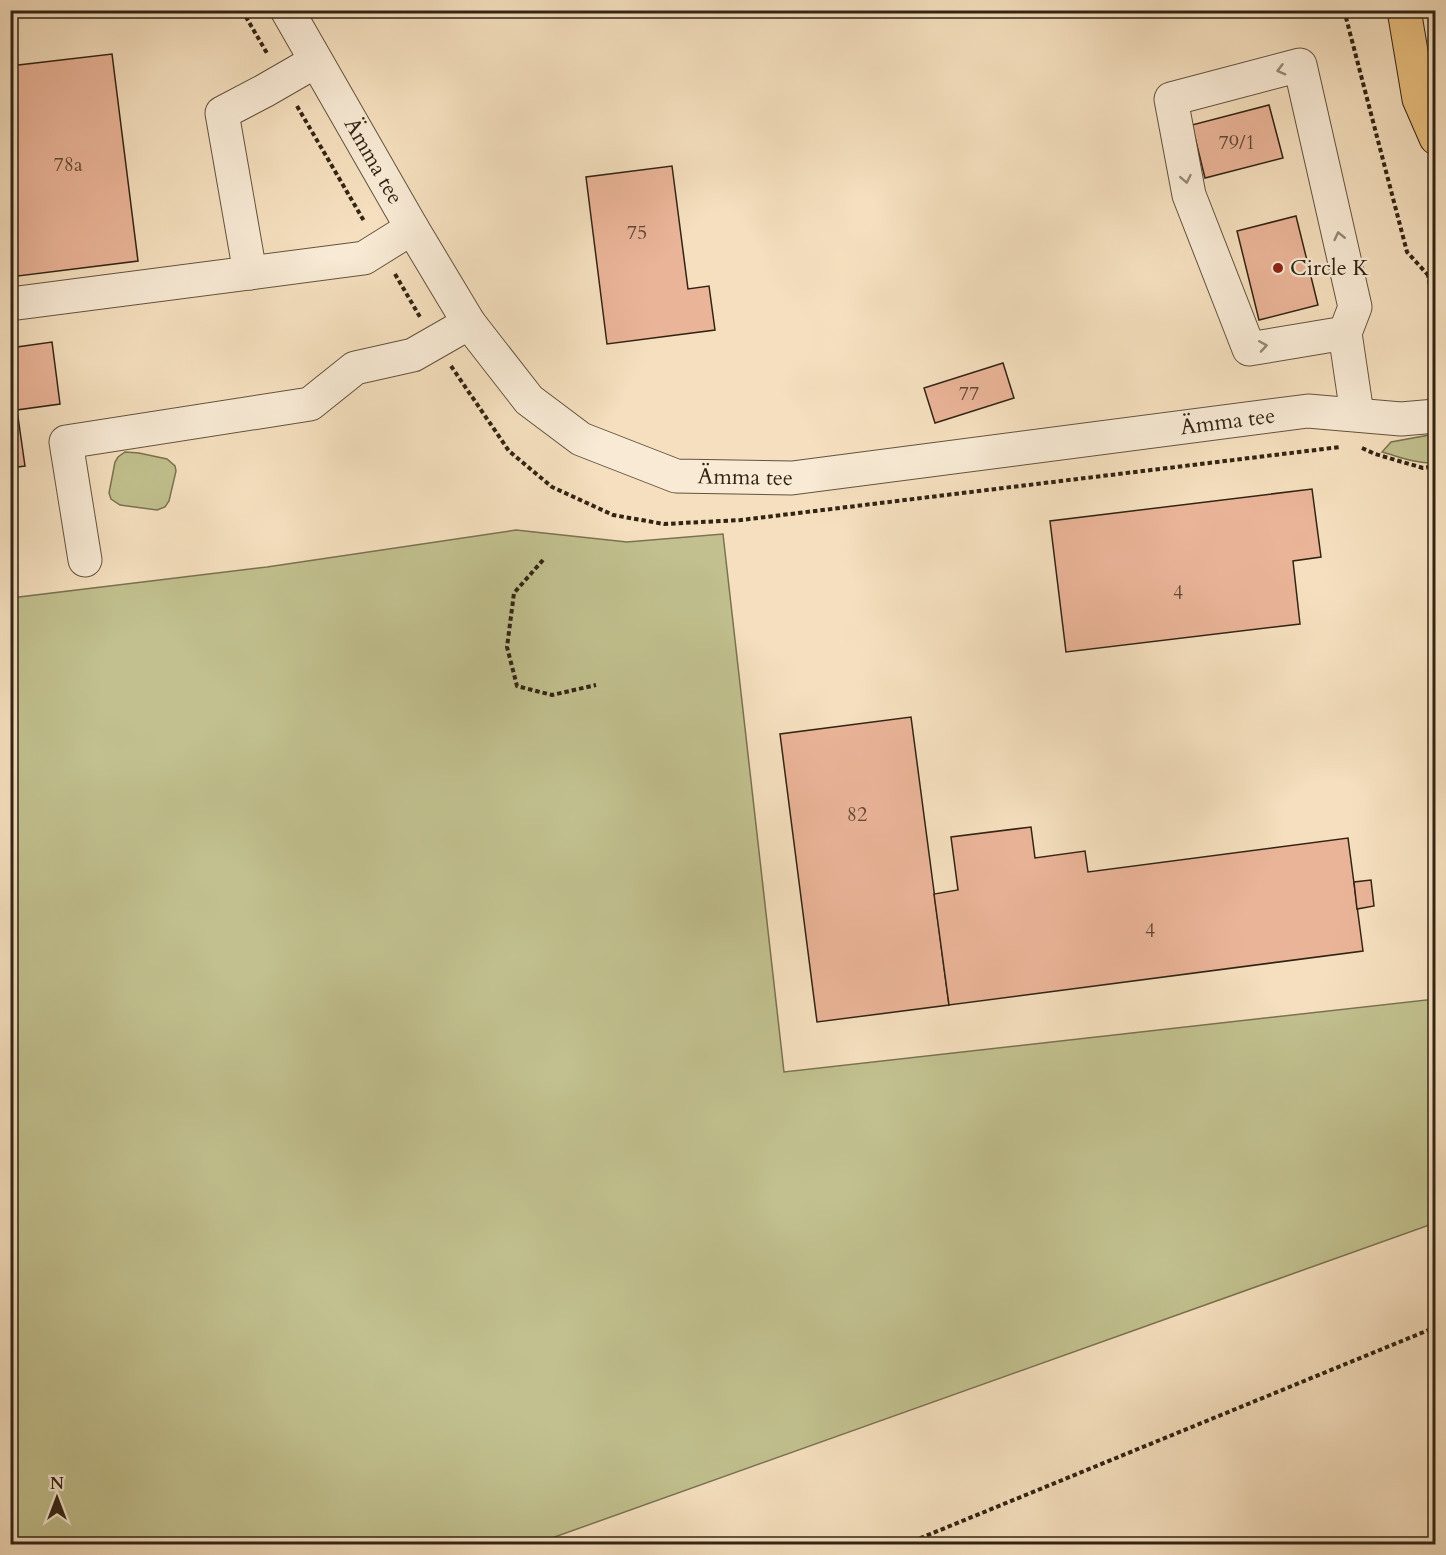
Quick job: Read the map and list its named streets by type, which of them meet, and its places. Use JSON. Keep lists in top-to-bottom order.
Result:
{
  "streets": {
    "street": ["Ämma tee"]
  },
  "places": ["Circle K"],
  "house_numbers": [
    "79/1",
    "78a",
    "75",
    "77",
    "4",
    "82",
    "4"
  ],
  "north": "top"
}
